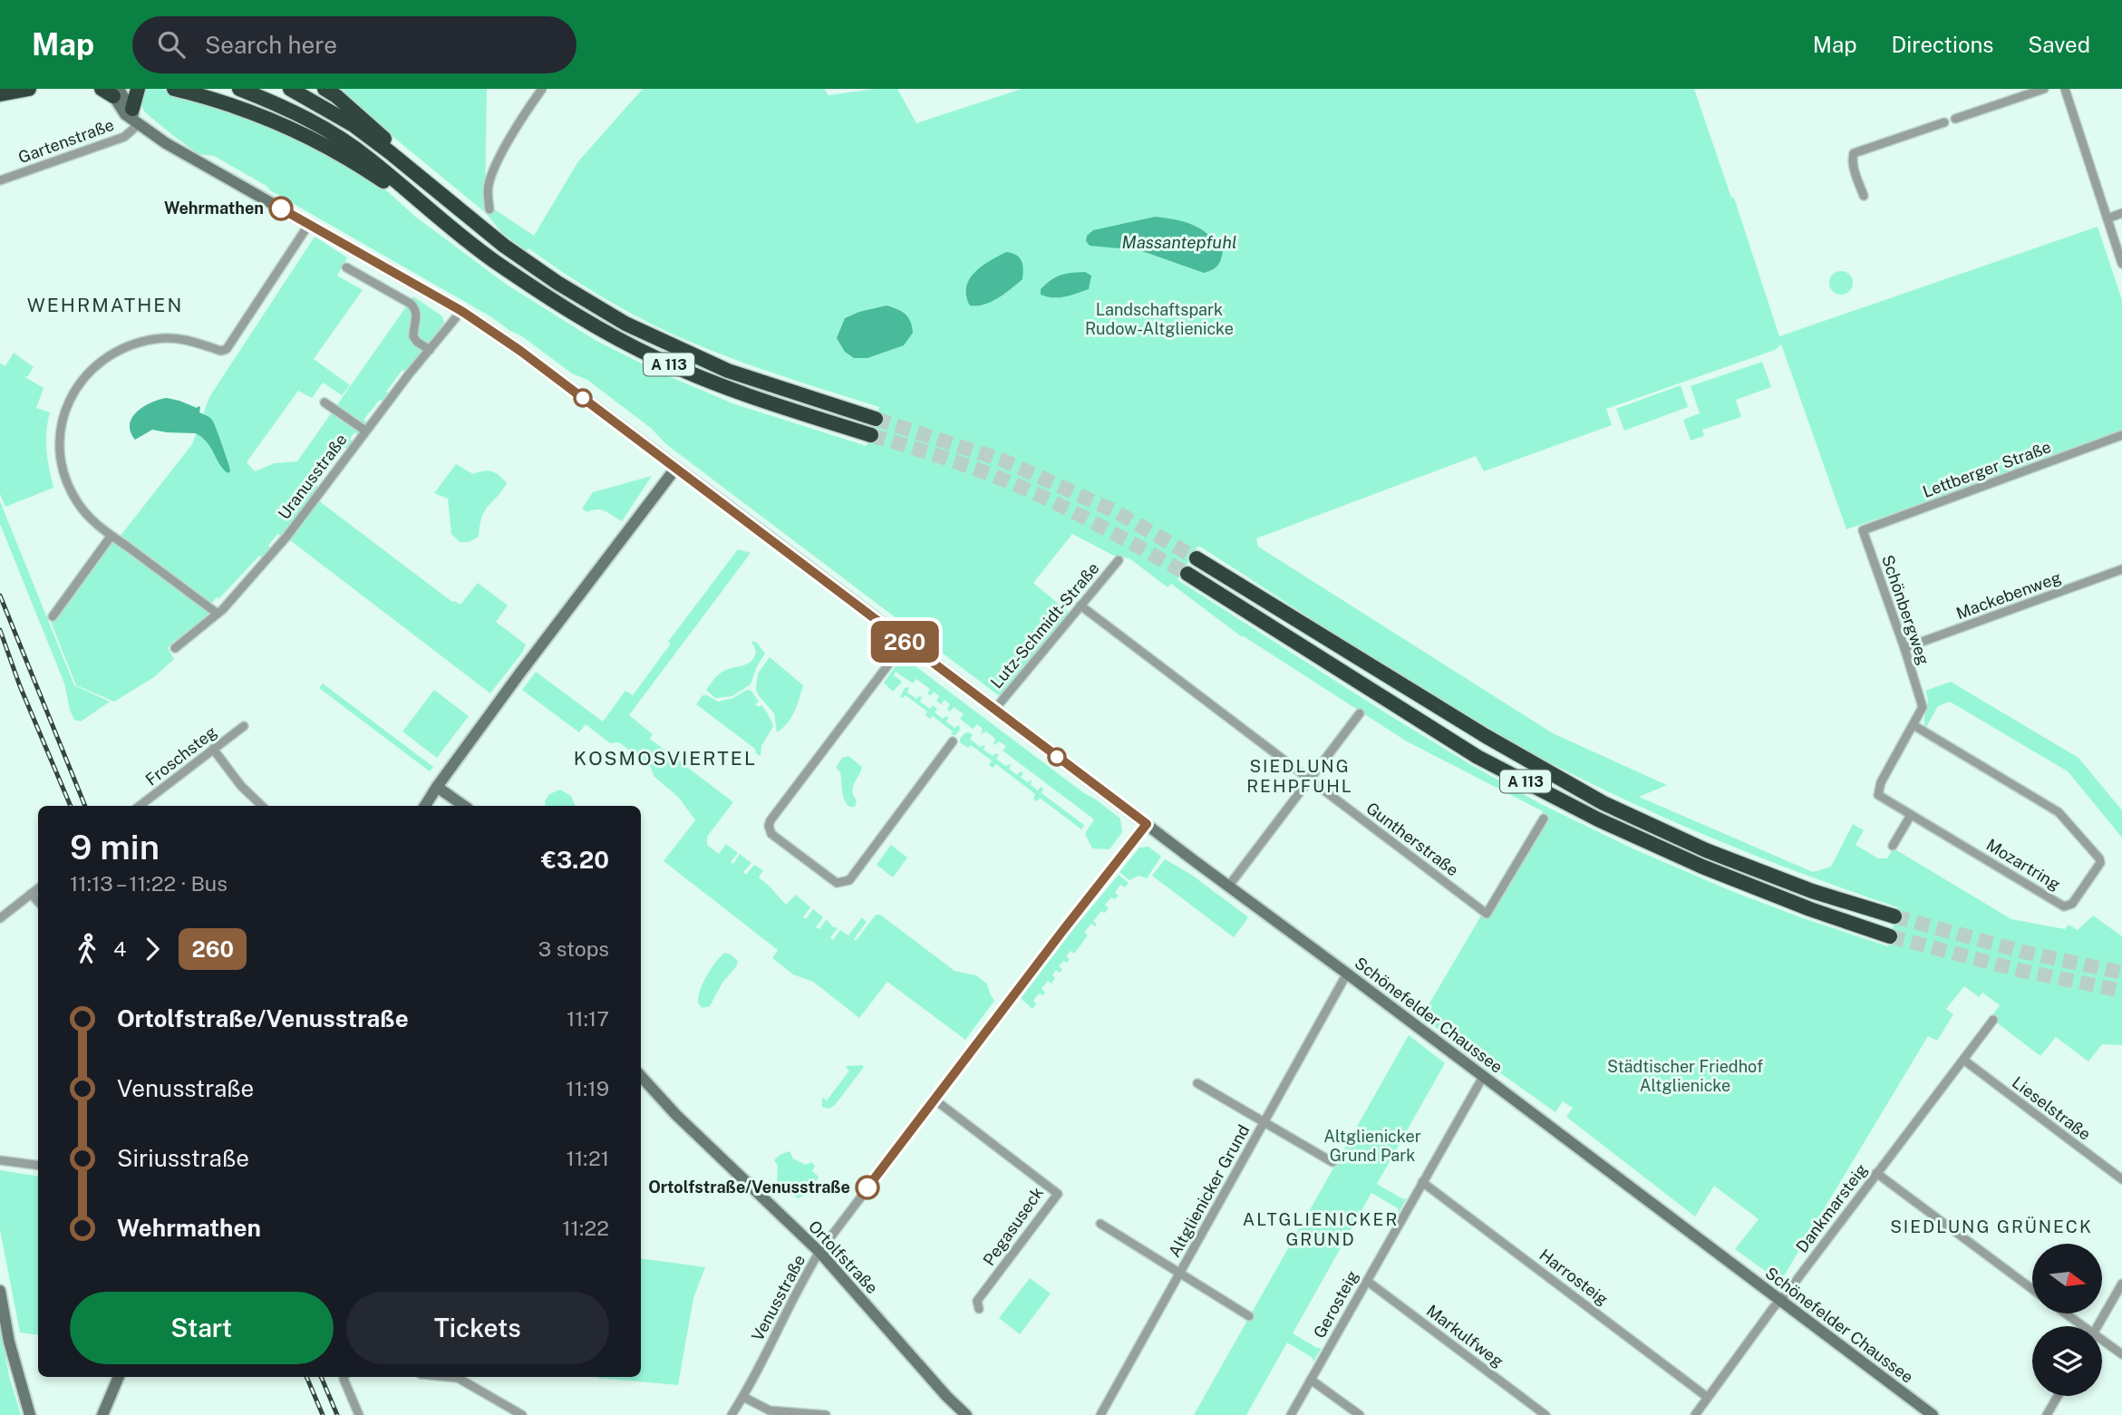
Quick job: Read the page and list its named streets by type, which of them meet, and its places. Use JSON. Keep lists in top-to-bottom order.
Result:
{
  "streets": {
    "highway": ["A 113"],
    "main road": ["Schönefelder Chaussee", "Ortolfstraße"],
    "street": [
      "Gartenstraße",
      "Lettberger Straße",
      "Uranusstraße",
      "Mackebenweg",
      "Schönbergweg",
      "Lutz-Schmidt-Straße",
      "Froschsteg",
      "Guntherstraße",
      "Mozartring",
      "Lieselstraße",
      "Altglienicker Grund",
      "Dankmarsteig",
      "Pegasuseck",
      "Harrosteig",
      "Venusstraße",
      "Gerosteig",
      "Markulfweg"
    ]
  },
  "crossings": [
    ["Gartenstraße", "Schönefelder Chaussee"],
    ["Lettberger Straße", "Schönbergweg"],
    ["Uranusstraße", "Schönefelder Chaussee"],
    ["Mackebenweg", "Schönbergweg"],
    ["Schönbergweg", "Mozartring"],
    ["Lutz-Schmidt-Straße", "Guntherstraße"],
    ["Lutz-Schmidt-Straße", "Schönefelder Chaussee"],
    ["Schönefelder Chaussee", "Altglienicker Grund"],
    ["Schönefelder Chaussee", "Dankmarsteig"],
    ["Schönefelder Chaussee", "Venusstraße"],
    ["Schönefelder Chaussee", "Gerosteig"],
    ["Lieselstraße", "Dankmarsteig"],
    ["Dankmarsteig", "Harrosteig"],
    ["Pegasuseck", "Venusstraße"],
    ["Ortolfstraße", "Venusstraße"],
    ["Harrosteig", "Gerosteig"],
    ["Gerosteig", "Markulfweg"]
  ],
  "districts": [
    "WEHRMATHEN",
    "KOSMOSVIERTEL",
    "SIEDLUNG REHPFUHL",
    "ALTGLIENICKER GRUND",
    "SIEDLUNG GRÜNECK"
  ],
  "water": ["Massantepfuhl"],
  "parks": ["Landschaftspark Rudow-Altglienicke", "Städtischer Friedhof Altglienicke", "Altglienicker Grund Park"],
  "places": ["Wehrmathen", "Ortolfstraße/Venusstraße"],
  "lines": ["bus line 260"],
  "north": "right",
  "page": {
    "header": "Map",
    "search": "Search here",
    "nav": ["Map", "Directions", "Saved"],
    "on_map": "260",
    "heading": ["9 min", "11:13 – 11:22 · Bus", "€3.20"],
    "legs": ["4", "260", "3 stops"],
    "list": [
      {
        "name": "Ortolfstraße/Venusstraße",
        "value": "11:17"
      },
      {
        "name": "Venusstraße",
        "value": "11:19"
      },
      {
        "name": "Siriusstraße",
        "value": "11:21"
      },
      {
        "name": "Wehrmathen",
        "value": "11:22"
      }
    ],
    "buttons": ["Start", "Tickets"]
  }
}
